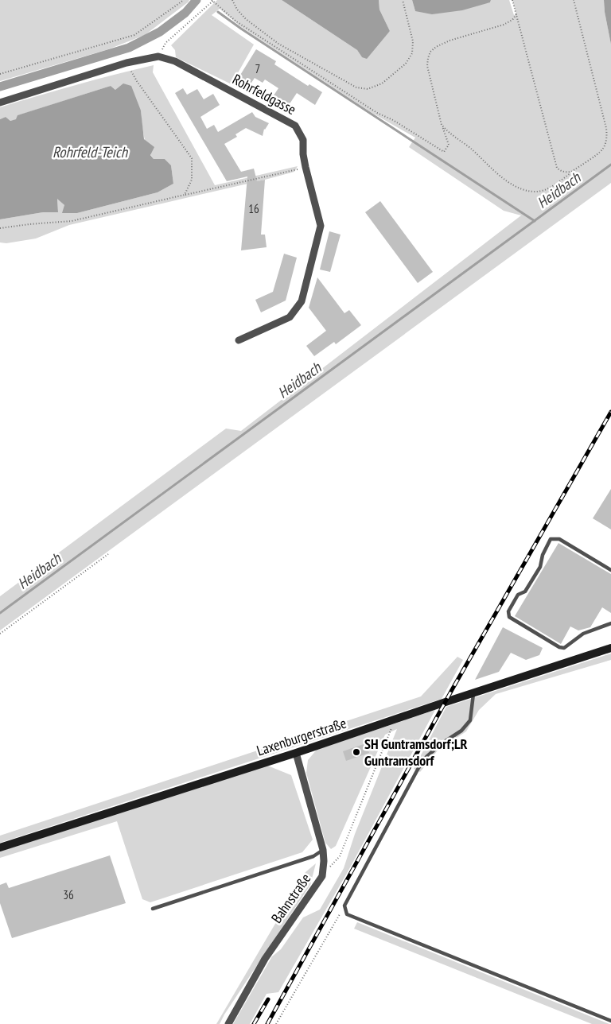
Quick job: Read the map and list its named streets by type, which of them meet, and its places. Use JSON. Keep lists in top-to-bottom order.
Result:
{
  "streets": {
    "street": ["Rohrfeldgasse", "Laxenburgerstraße", "Bahnstraße"]
  },
  "crossings": [
    ["Laxenburgerstraße", "Bahnstraße"]
  ],
  "water": ["Rohrfeld-Teich", "Heidbach"],
  "places": ["SH Guntramsdorf;LR Guntramsdorf"],
  "house_numbers": ["7", "16", "36"]
}
